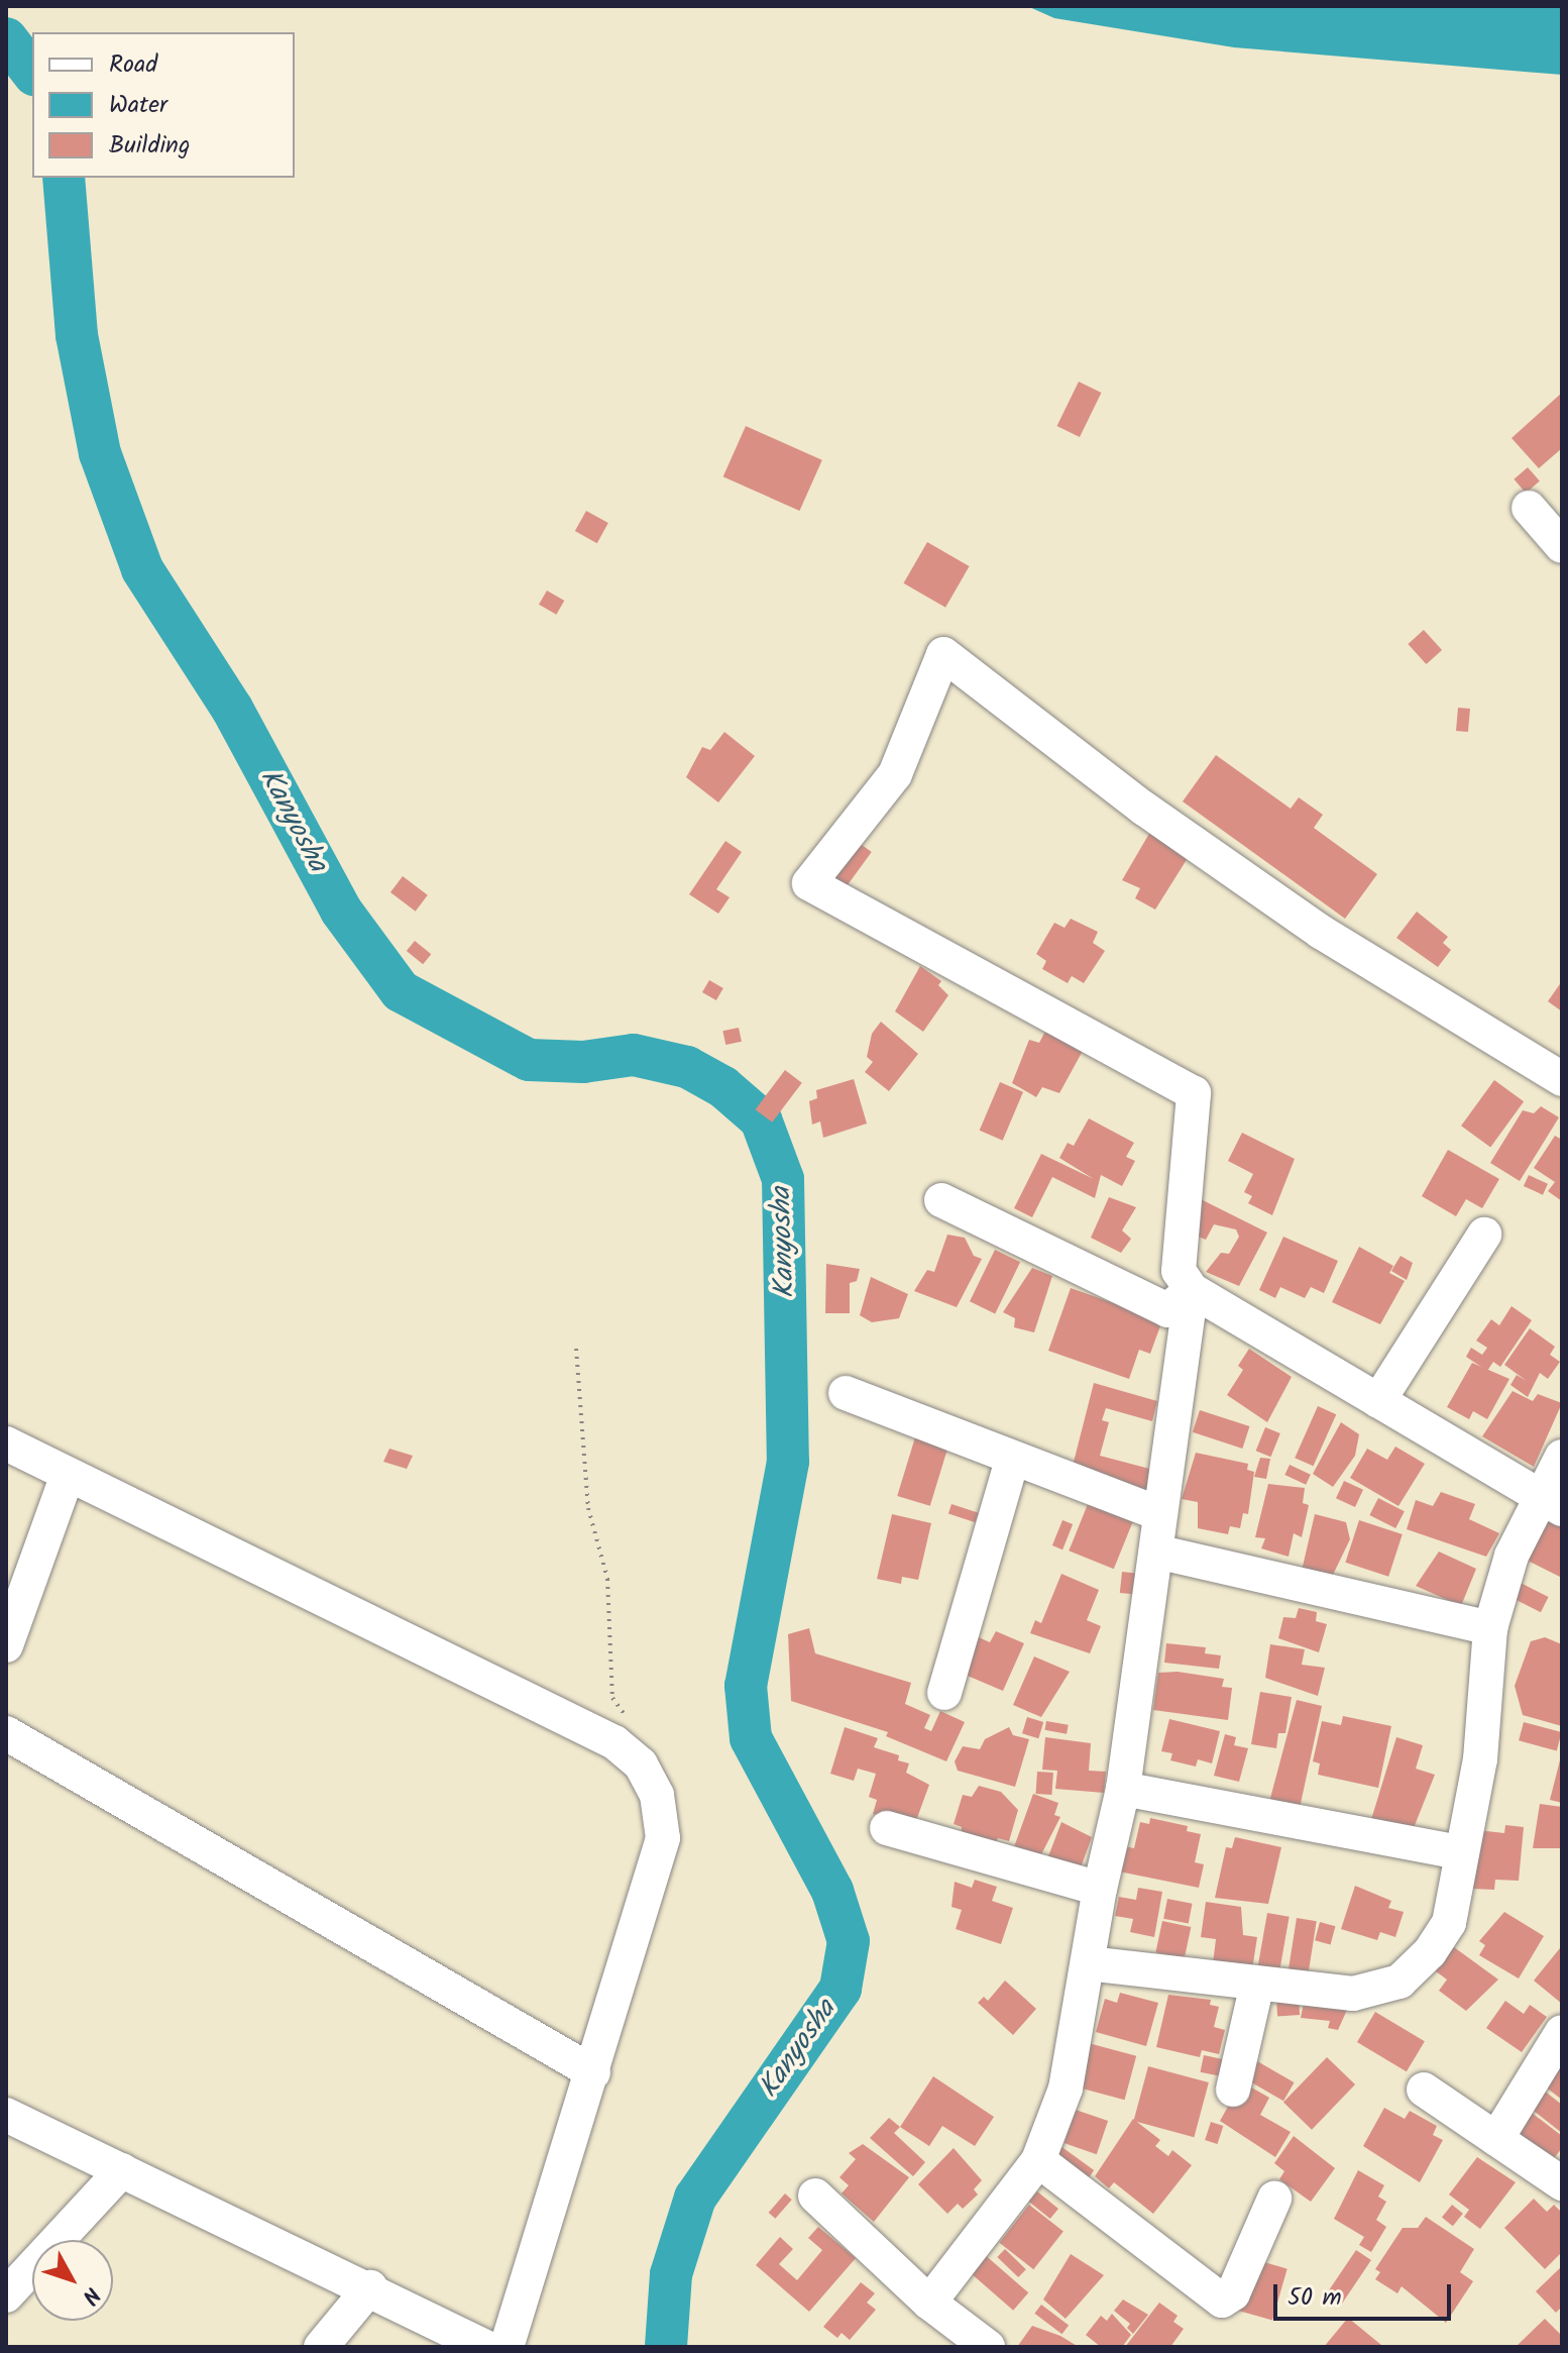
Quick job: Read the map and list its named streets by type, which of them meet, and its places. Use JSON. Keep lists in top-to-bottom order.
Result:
{
  "water": ["Kanyosha"],
  "legend": ["Road", "Water", "Building"],
  "scale_bar": "50 m",
  "north": "bottom right"
}
